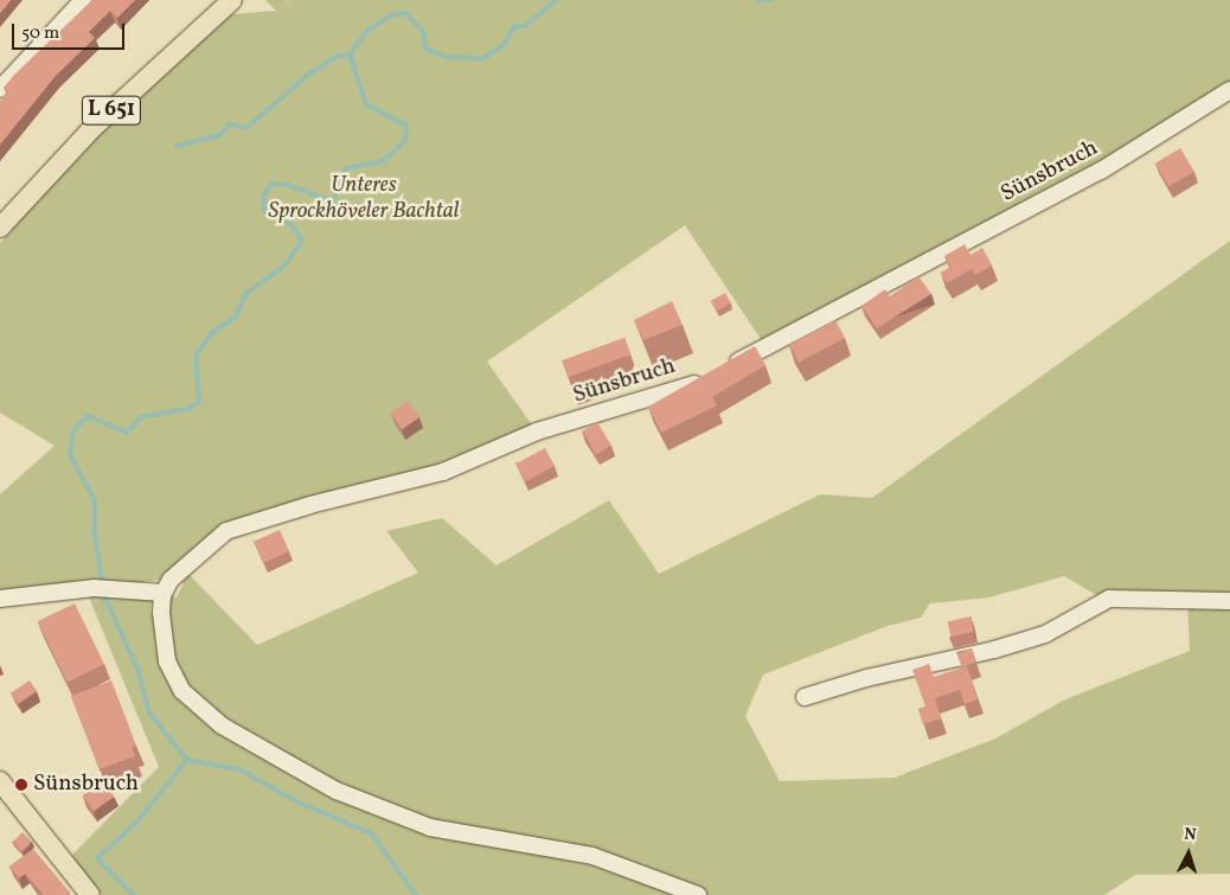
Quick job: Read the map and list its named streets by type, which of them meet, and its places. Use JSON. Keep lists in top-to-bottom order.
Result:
{
  "streets": {
    "main road": ["L 651"],
    "street": ["Sünsbruch"]
  },
  "parks": ["Unteres Sprockhöveler Bachtal"],
  "places": ["Sünsbruch"],
  "scale_bar": "50 m",
  "north": "top"
}
